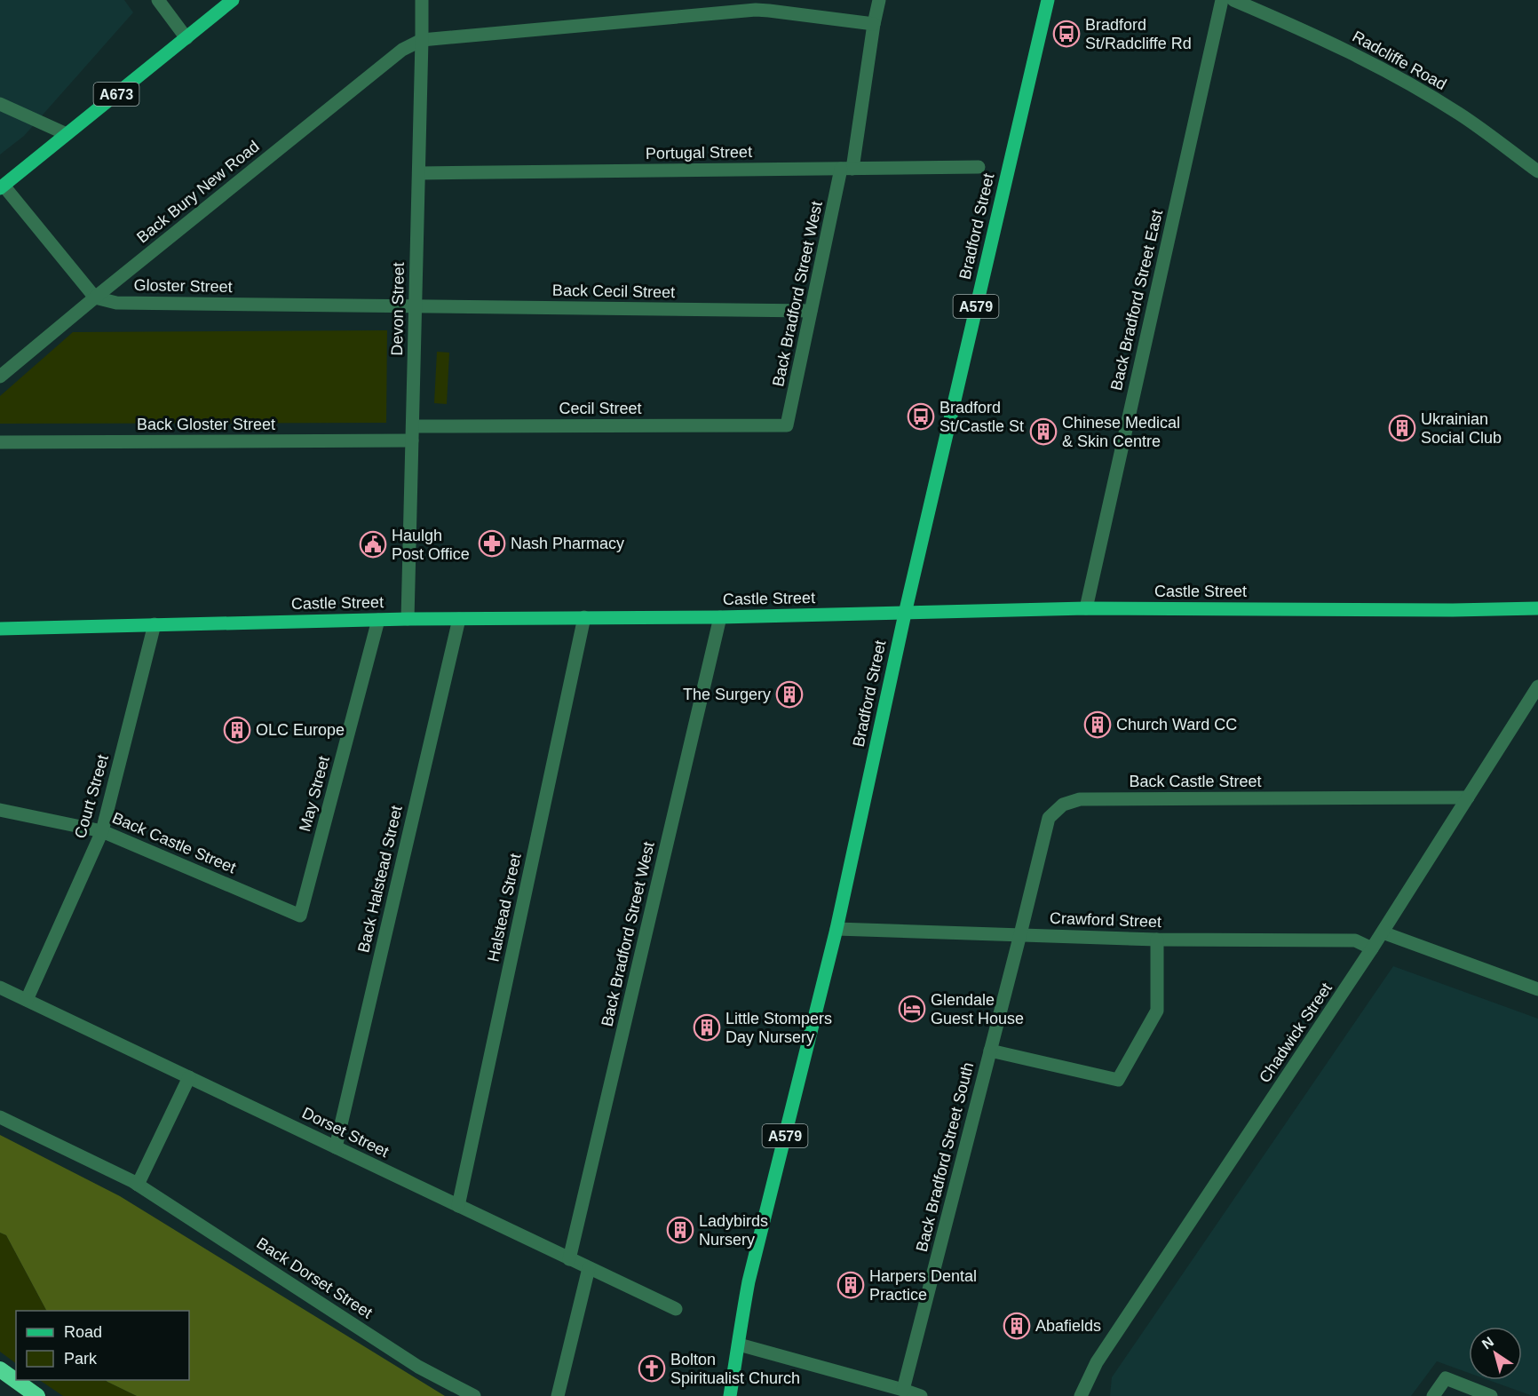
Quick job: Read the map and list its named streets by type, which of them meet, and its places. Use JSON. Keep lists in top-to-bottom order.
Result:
{
  "streets": {
    "main road": [
      "A673",
      "Bradford Street",
      "A579",
      "Castle Street"
    ],
    "street": [
      "Radcliffe Road",
      "Portugal Street",
      "Back Bury New Road",
      "Gloster Street",
      "Back Cecil Street",
      "Back Bradford Street West",
      "Back Bradford Street East",
      "Devon Street",
      "Cecil Street",
      "Back Gloster Street",
      "Back Castle Street",
      "May Street",
      "Court Street",
      "Back Halstead Street",
      "Halstead Street",
      "Crawford Street",
      "Chadwick Street",
      "Dorset Street",
      "Back Bradford Street South",
      "Back Dorset Street"
    ]
  },
  "crossings": [
    ["Portugal Street", "Back Bradford Street West"],
    ["Portugal Street", "Devon Street"],
    ["Back Bury New Road", "Gloster Street"],
    ["Back Bury New Road", "Devon Street"],
    ["Bradford Street", "Castle Street"],
    ["Bradford Street", "Crawford Street"],
    ["Gloster Street", "Back Cecil Street"],
    ["Gloster Street", "Devon Street"],
    ["Back Cecil Street", "Back Bradford Street West"],
    ["Back Cecil Street", "Devon Street"],
    ["Back Bradford Street West", "Cecil Street"],
    ["Back Bradford Street West", "Castle Street"],
    ["Back Bradford Street West", "Dorset Street"],
    ["Back Bradford Street East", "Castle Street"],
    ["Devon Street", "Cecil Street"],
    ["Devon Street", "Back Gloster Street"],
    ["Devon Street", "Castle Street"],
    ["Cecil Street", "Back Gloster Street"],
    ["Castle Street", "May Street"],
    ["Castle Street", "Court Street"],
    ["Castle Street", "Back Halstead Street"],
    ["Castle Street", "Halstead Street"],
    ["Back Castle Street", "May Street"],
    ["Back Castle Street", "Court Street"],
    ["Back Castle Street", "Crawford Street"],
    ["Back Castle Street", "Chadwick Street"],
    ["Back Castle Street", "Back Bradford Street South"],
    ["Court Street", "Dorset Street"],
    ["Back Halstead Street", "Dorset Street"],
    ["Halstead Street", "Dorset Street"],
    ["Crawford Street", "Chadwick Street"],
    ["Crawford Street", "Back Bradford Street South"]
  ],
  "places": {
    "bus stop": ["Bradford St/Radcliffe Rd", "Bradford St/Castle St"],
    "building": [
      "Ukrainian Social Club",
      "Chinese Medical & Skin Centre",
      "The Surgery",
      "Church Ward CC",
      "OLC Europe",
      "Little Stompers Day Nursery",
      "Ladybirds Nursery",
      "Harpers Dental Practice",
      "Abafields"
    ],
    "pharmacy": ["Nash Pharmacy"],
    "public building": ["Haulgh Post Office"],
    "hotel": ["Glendale Guest House"],
    "church": ["Bolton Spiritualist Church"]
  },
  "legend": ["Road", "Park"],
  "north": "top left"
}
